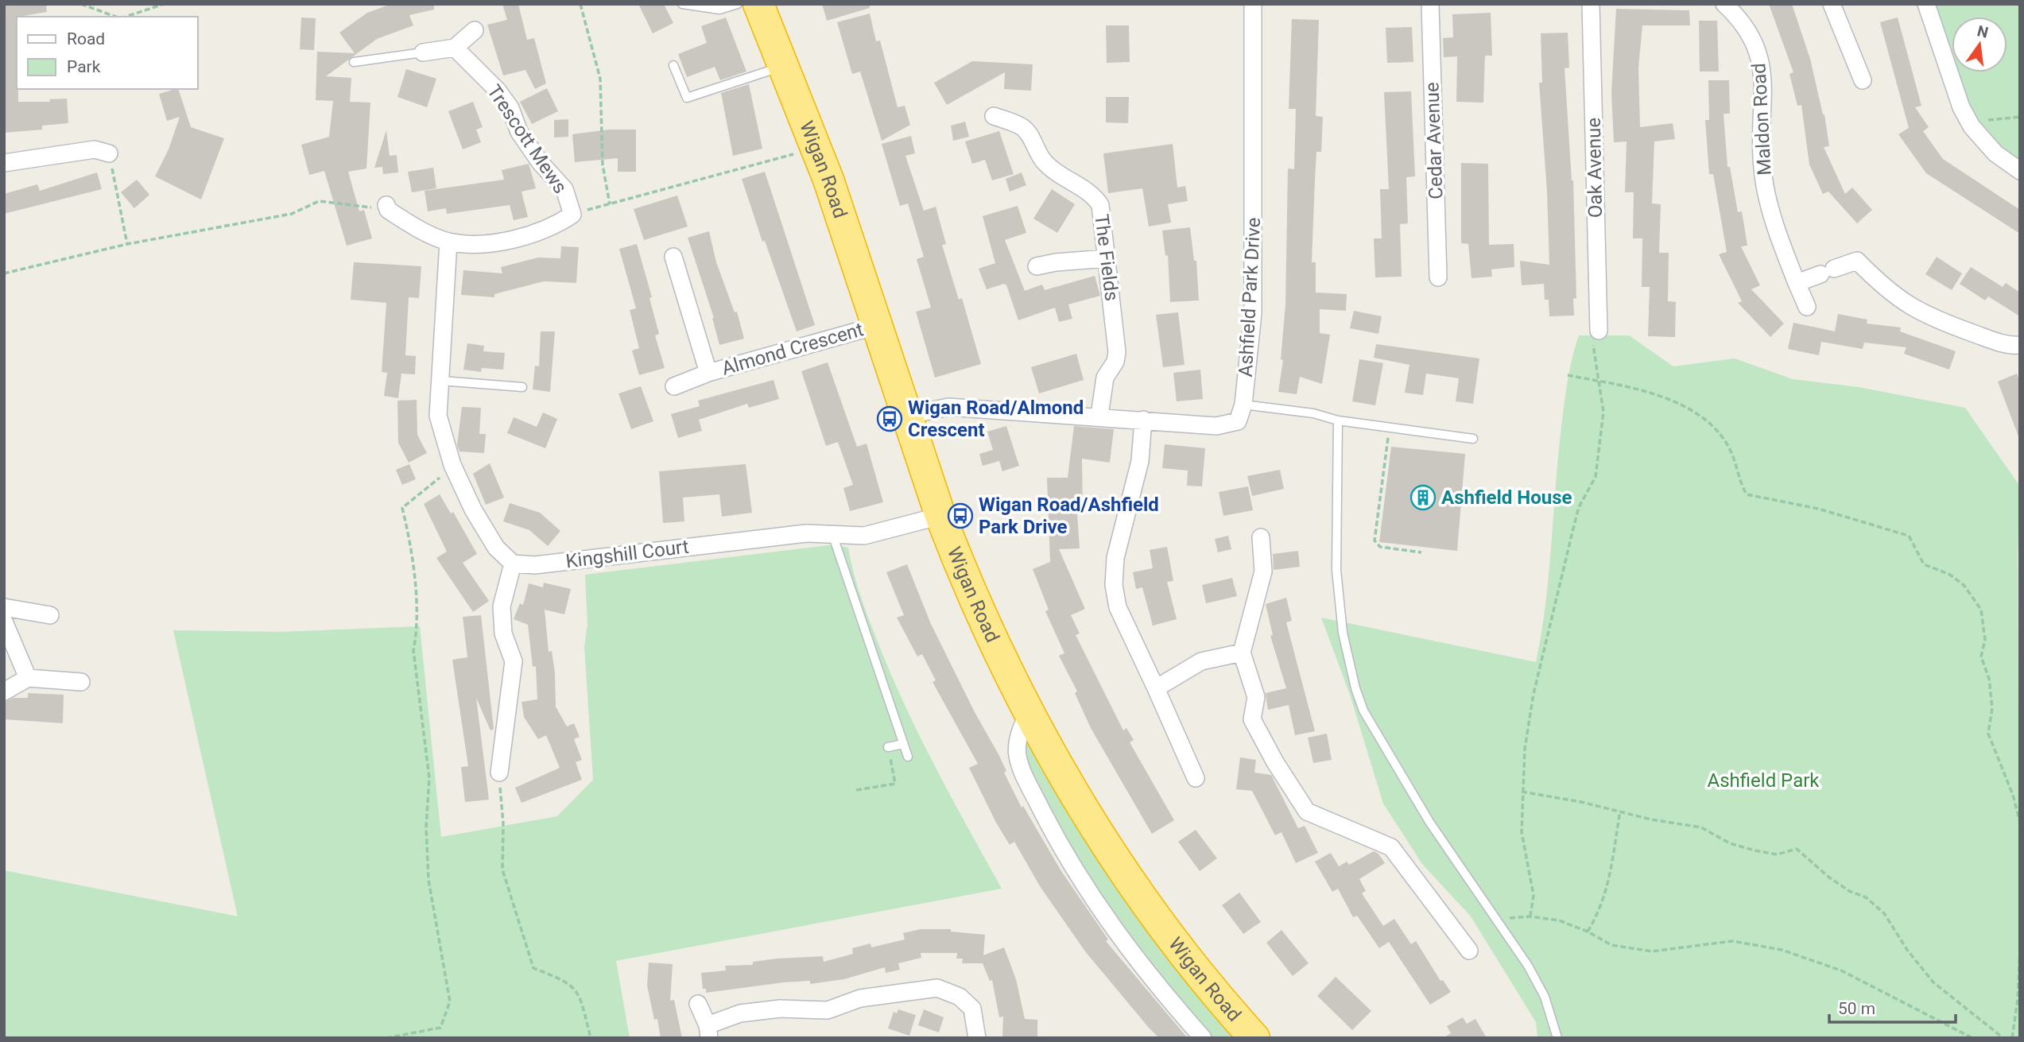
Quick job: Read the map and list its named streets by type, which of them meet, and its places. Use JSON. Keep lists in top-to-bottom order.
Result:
{
  "streets": {
    "highway": ["Wigan Road"],
    "street": [
      "Maldon Road",
      "Trescott Mews",
      "Cedar Avenue",
      "Oak Avenue",
      "The Fields",
      "Ashfield Park Drive",
      "Almond Crescent",
      "Kingshill Court"
    ]
  },
  "crossings": [
    ["Wigan Road", "Ashfield Park Drive"],
    ["Wigan Road", "Almond Crescent"],
    ["Wigan Road", "Kingshill Court"],
    ["The Fields", "Ashfield Park Drive"]
  ],
  "parks": ["Ashfield Park"],
  "places": {
    "bus stop": ["Wigan Road/Almond Crescent", "Wigan Road/Ashfield Park Drive"],
    "building": ["Ashfield House"]
  },
  "legend": ["Road", "Park"],
  "scale_bar": "50 m",
  "north": "top"
}
